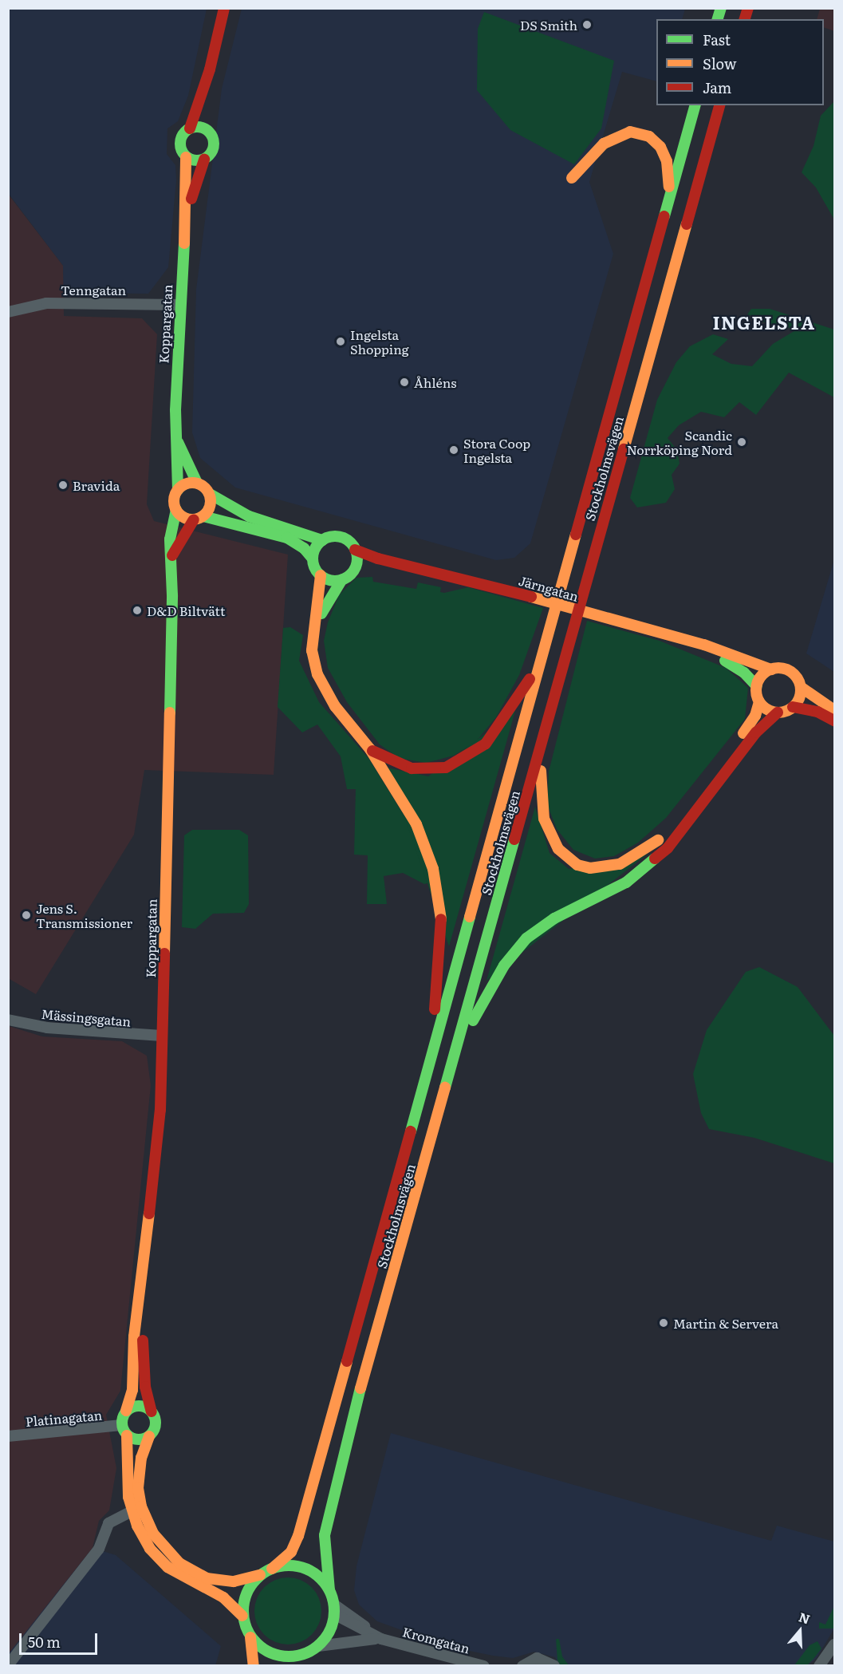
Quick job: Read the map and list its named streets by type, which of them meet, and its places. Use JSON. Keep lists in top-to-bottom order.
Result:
{
  "streets": {
    "main road": ["Koppargatan", "Stockholmsvägen", "Järngatan"],
    "street": [
      "Tenngatan",
      "Mässingsgatan",
      "Platinagatan",
      "Kromgatan"
    ]
  },
  "crossings": [
    ["Tenngatan", "Koppargatan"],
    ["Koppargatan", "Mässingsgatan"],
    ["Koppargatan", "Platinagatan"],
    ["Stockholmsvägen", "Kromgatan"]
  ],
  "districts": ["INGELSTA"],
  "places": [
    "DS Smith",
    "Ingelsta Shopping",
    "Åhléns",
    "Scandic Norrköping Nord",
    "Stora Coop Ingelsta",
    "Bravida",
    "D&D Biltvätt",
    "Jens S. Transmissioner",
    "Martin & Servera"
  ],
  "legend": ["Fast", "Slow", "Jam"],
  "scale_bar": "50 m",
  "north": "top"
}
